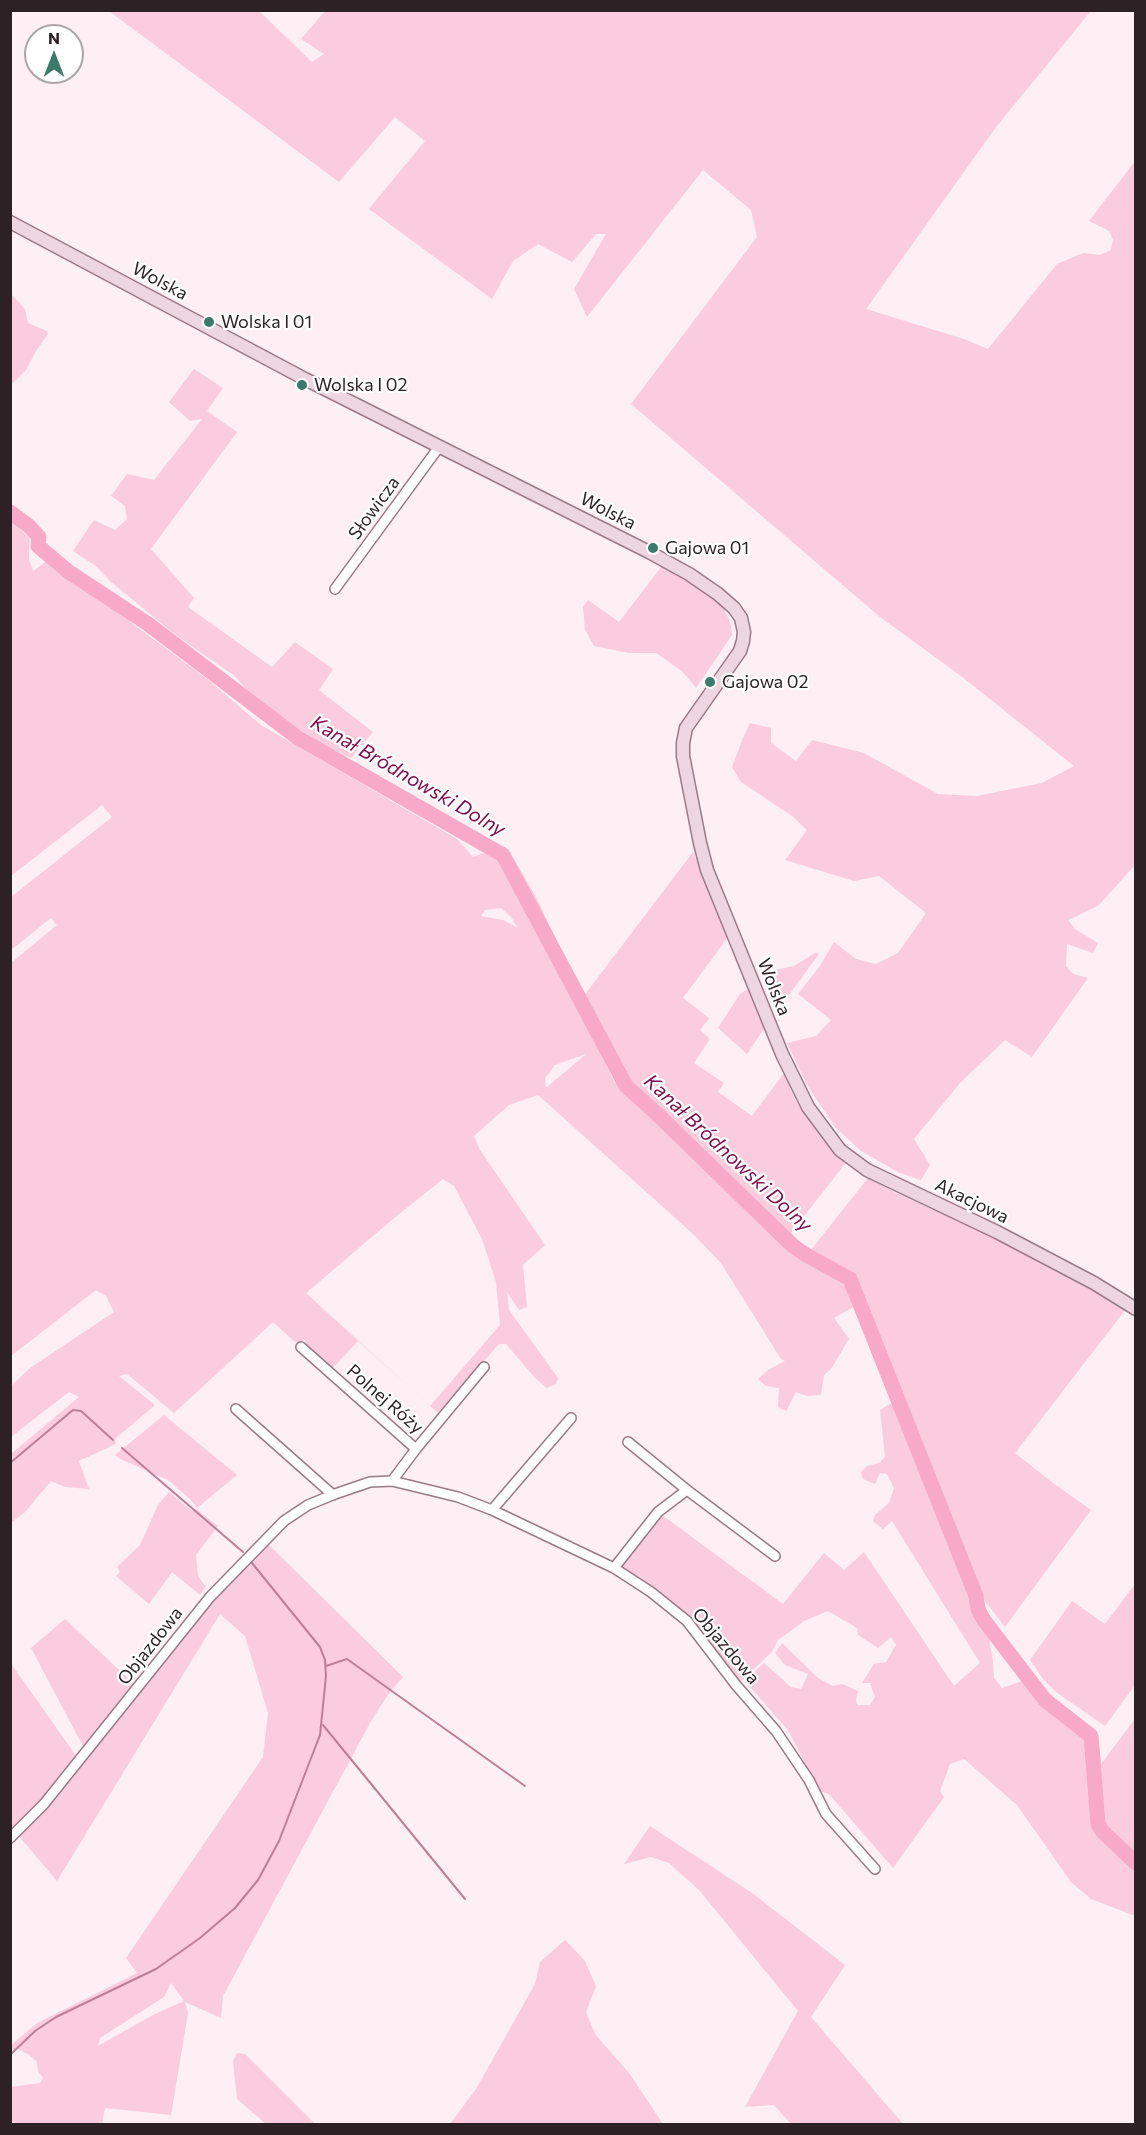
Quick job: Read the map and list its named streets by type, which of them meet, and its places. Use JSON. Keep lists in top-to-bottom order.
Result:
{
  "streets": {
    "street": [
      "Wolska",
      "Słowicza",
      "Akacjowa",
      "Polnej Róży",
      "Objazdowa"
    ]
  },
  "crossings": [
    ["Wolska", "Słowicza"],
    ["Wolska", "Akacjowa"],
    ["Polnej Róży", "Objazdowa"]
  ],
  "water": ["Kanał Bródnowski Dolny"],
  "places": [
    "Wolska I 01",
    "Wolska I 02",
    "Gajowa 01",
    "Gajowa 02"
  ],
  "north": "top"
}
